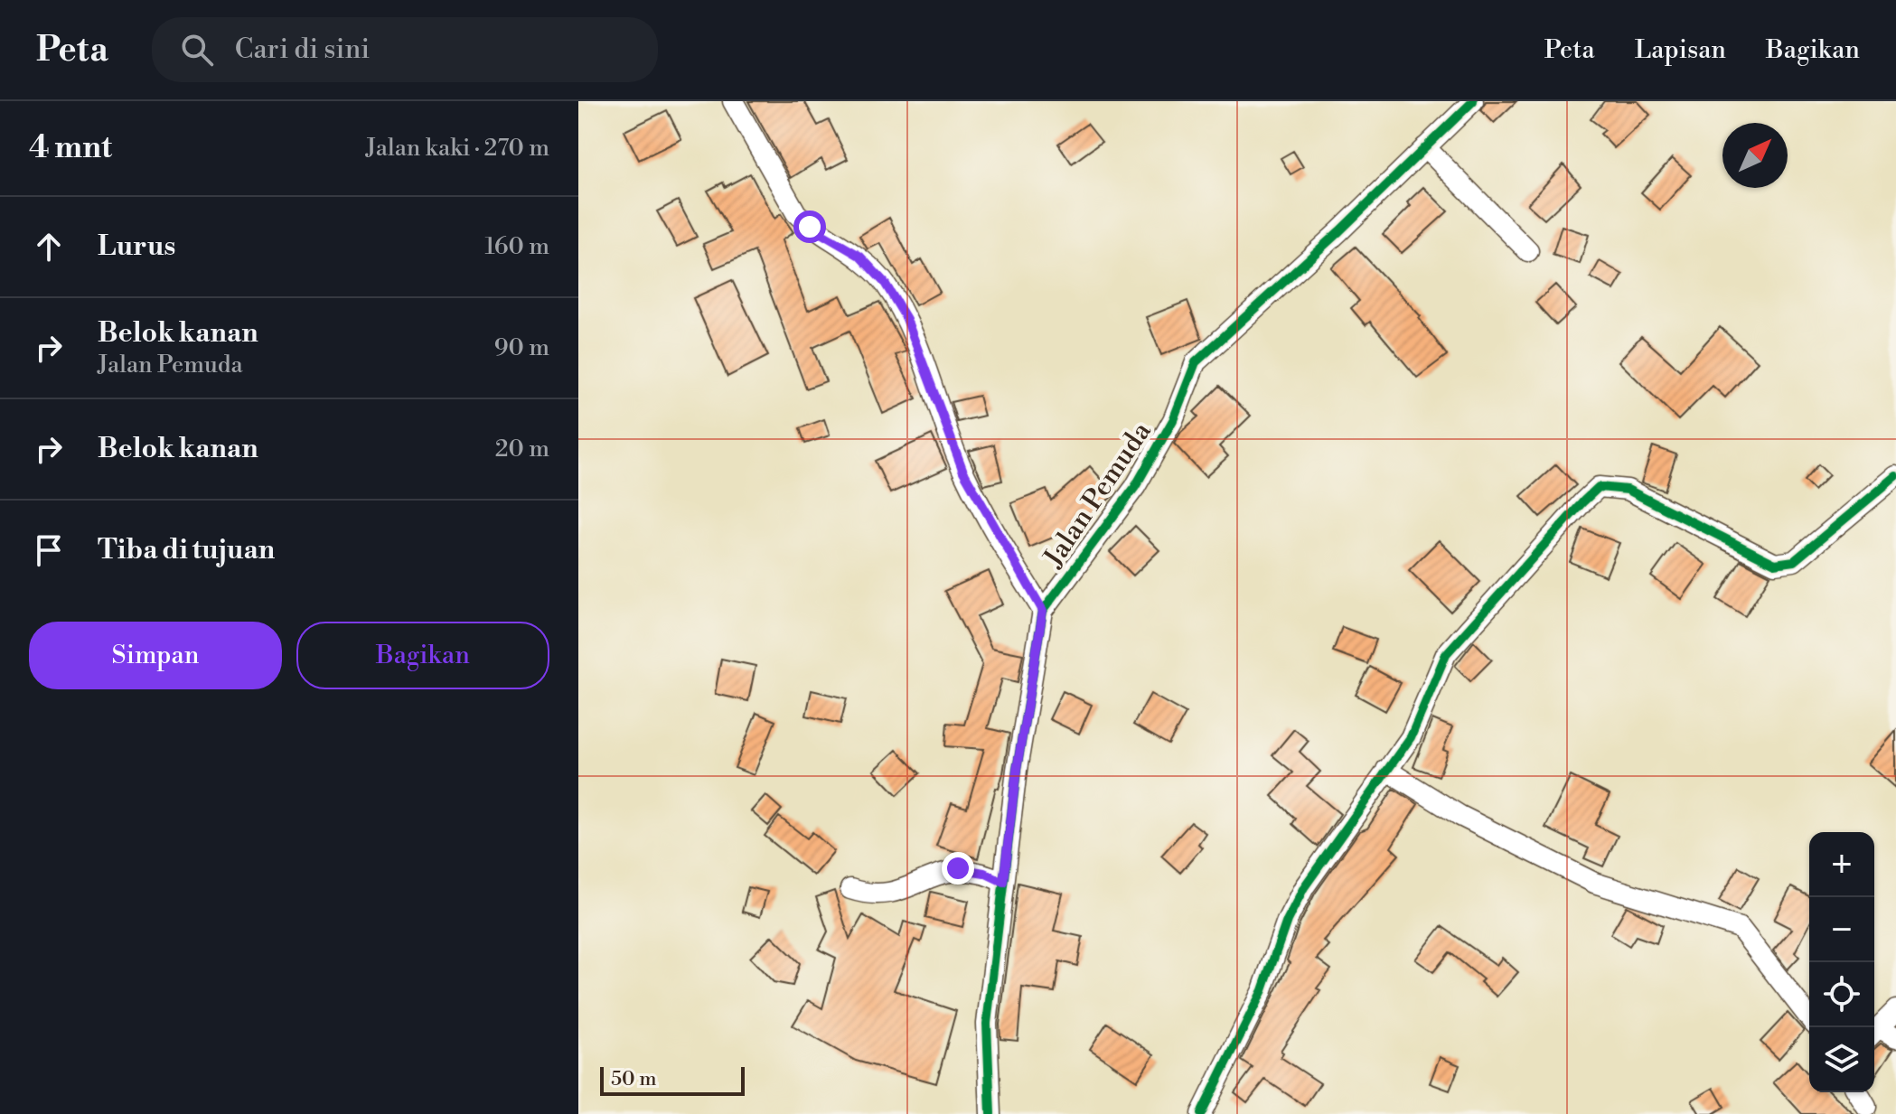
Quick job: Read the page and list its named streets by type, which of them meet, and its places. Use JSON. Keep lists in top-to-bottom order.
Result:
{
  "streets": {
    "street": ["Jalan Pemuda"]
  },
  "scale_bar": "50 m",
  "north": "top right",
  "page": {
    "header": "Peta",
    "search": "Cari di sini",
    "nav": ["Peta", "Lapisan", "Bagikan"],
    "heading": ["4 mnt", "Jalan kaki · 270 m"],
    "list": [
      ["Lurus", "160 m"],
      ["Belok kanan", "Jalan Pemuda", "90 m"],
      ["Belok kanan", "20 m"],
      "Tiba di tujuan"
    ],
    "buttons": ["Simpan", "Bagikan"],
    "map_buttons": ["+", "−"],
    "scale": "50 m"
  }
}
